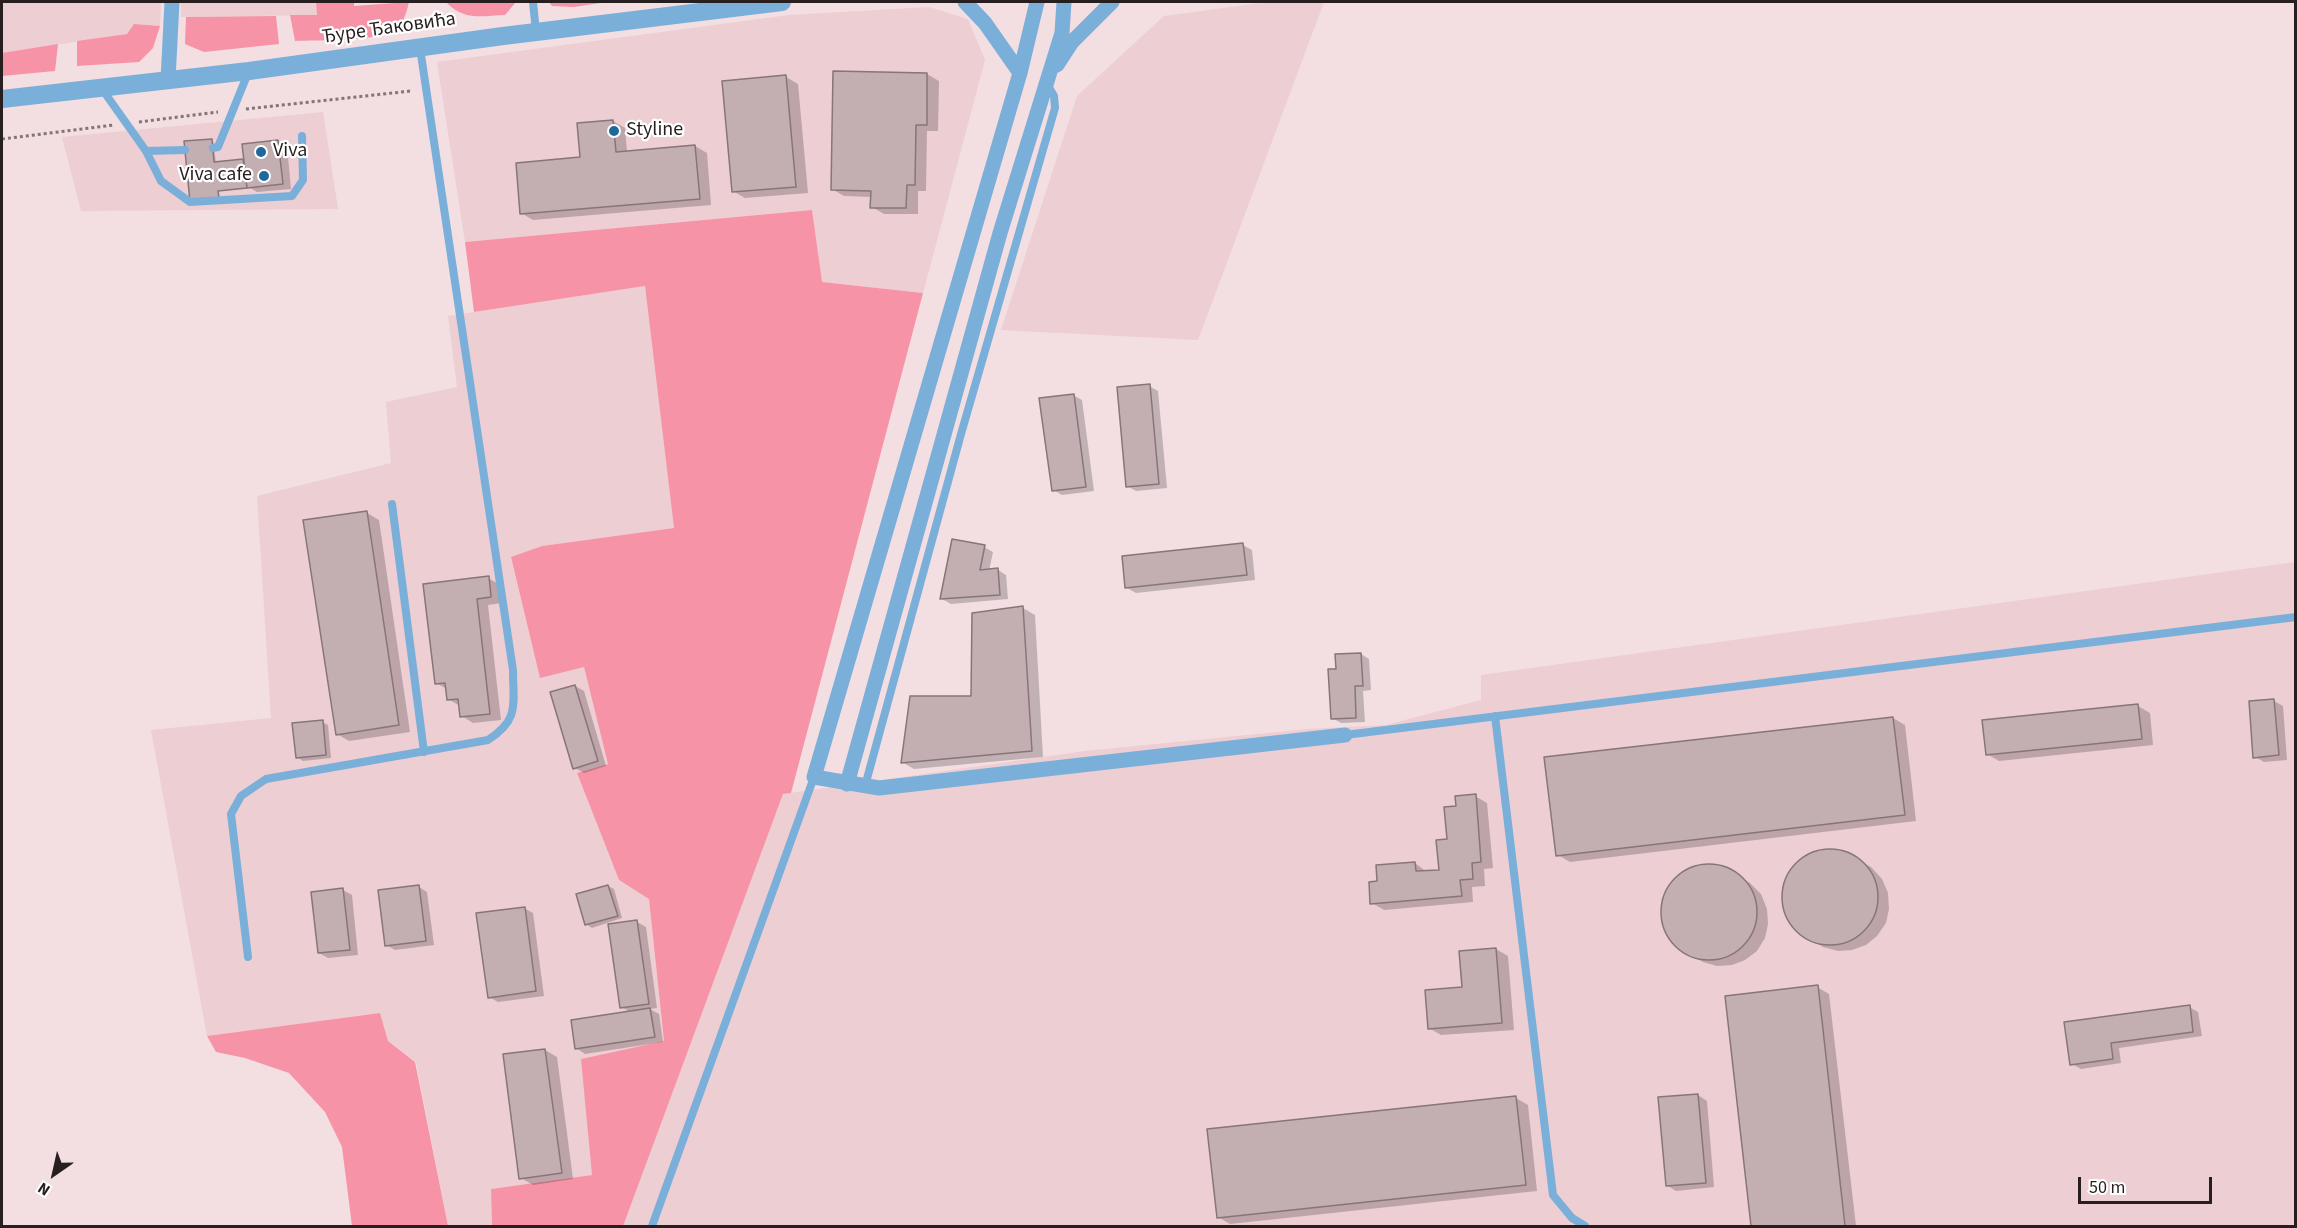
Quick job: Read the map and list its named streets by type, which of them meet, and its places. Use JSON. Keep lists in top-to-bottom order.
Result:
{
  "streets": {
    "street": ["Ђуре Ђаковића"]
  },
  "places": ["Styline", "Viva", "Viva cafe"],
  "scale_bar": "50 m",
  "north": "bottom left"
}
